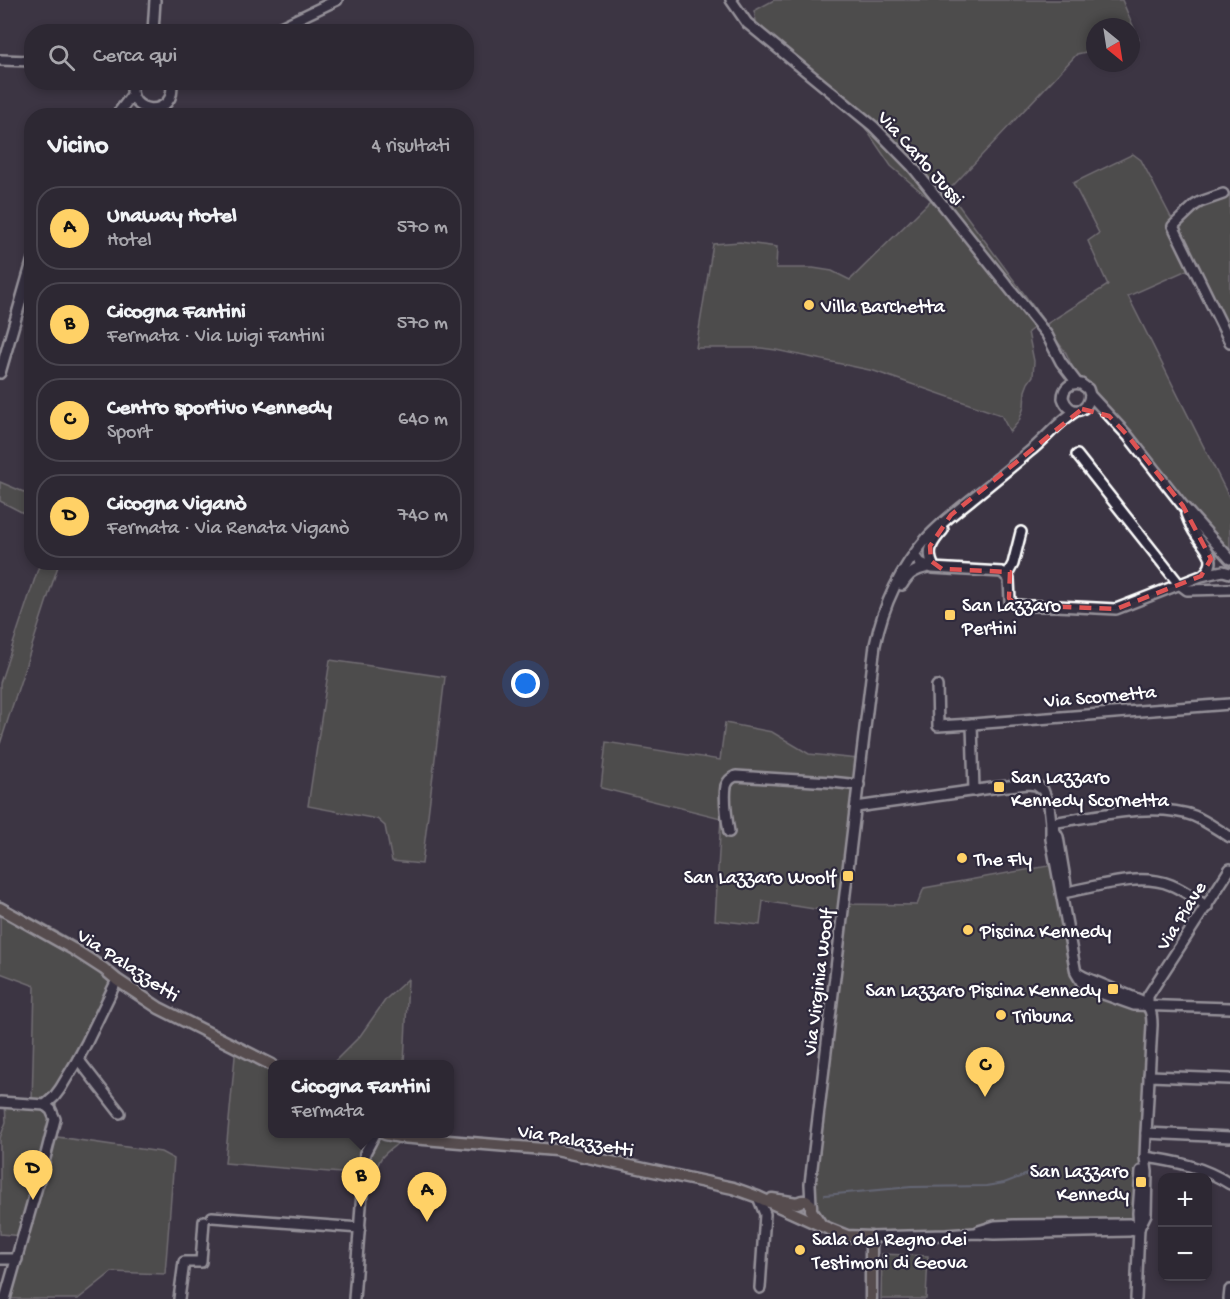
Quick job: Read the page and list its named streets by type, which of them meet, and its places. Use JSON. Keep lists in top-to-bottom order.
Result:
{
  "streets": {
    "main road": ["Via Palazzetti"],
    "street": [
      "Via Carlo Jussi",
      "Via Scornetta",
      "Via Piave",
      "Via Virginia Woolf"
    ]
  },
  "crossings": [
    ["Via Carlo Jussi", "Via Virginia Woolf"],
    ["Via Palazzetti", "Via Virginia Woolf"]
  ],
  "places": {
    "other": [
      "Villa Barchetta",
      "The Fly",
      "Piscina Kennedy",
      "Tribuna",
      "Sala del Regno dei Testimoni di Geova"
    ],
    "transit": [
      "San Lazzaro Pertini",
      "San Lazzaro Kennedy Scornetta",
      "San Lazzaro Woolf",
      "San Lazzaro Piscina Kennedy",
      "San Lazzaro Kennedy"
    ]
  },
  "north": "bottom right",
  "page": {
    "search": "Cerca qui",
    "heading": ["Vicino", "4 risultati"],
    "list": [
      {
        "mark": "A",
        "name": "Unaway Hotel",
        "note": "Hotel",
        "value": "570 m"
      },
      {
        "mark": "B",
        "name": "Cicogna Fantini",
        "note": "Fermata · Via Luigi Fantini",
        "value": "570 m"
      },
      {
        "mark": "C",
        "name": "Centro sportivo Kennedy",
        "note": "Sport",
        "value": "640 m"
      },
      {
        "mark": "D",
        "name": "Cicogna Viganò",
        "note": "Fermata · Via Renata Viganò",
        "value": "740 m"
      }
    ],
    "pins": [
      "C",
      "D",
      "B",
      "A"
    ],
    "popup": ["Cicogna Fantini", "Fermata"],
    "map_buttons": ["+", "−"]
  }
}
